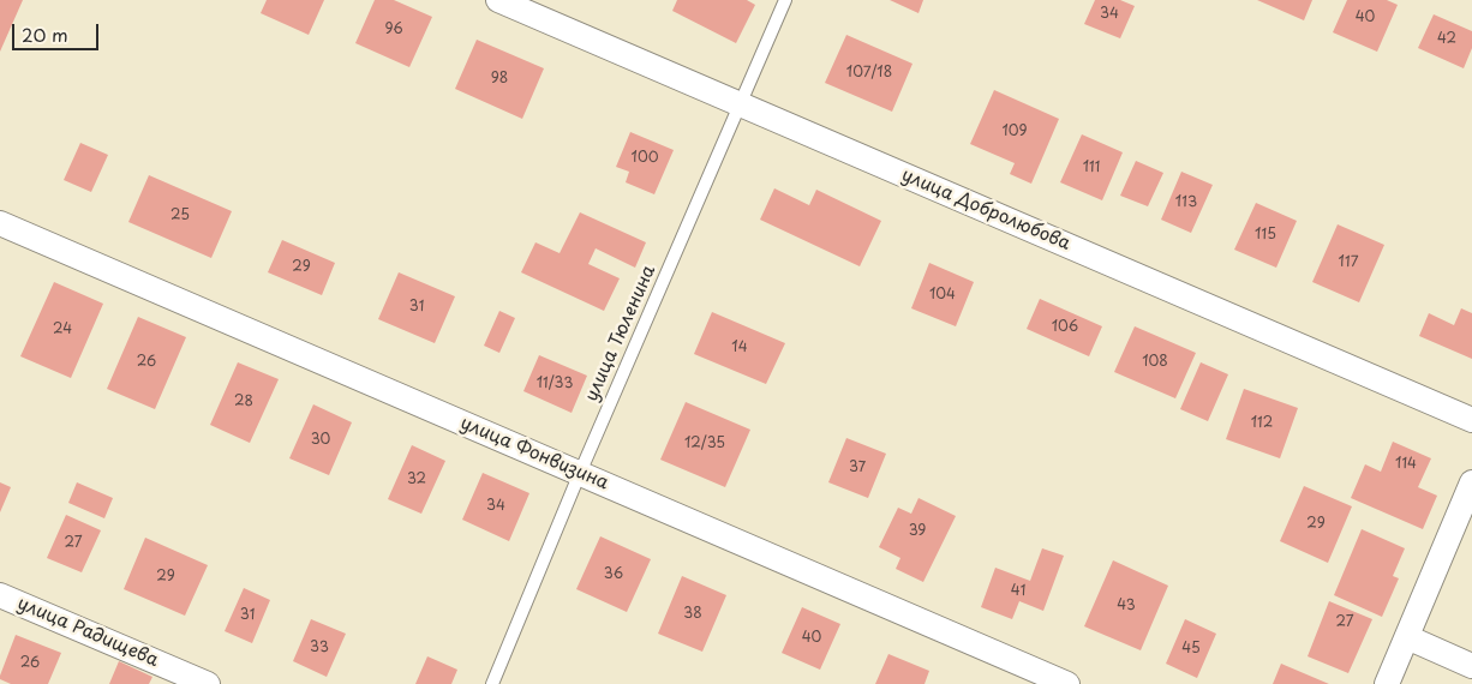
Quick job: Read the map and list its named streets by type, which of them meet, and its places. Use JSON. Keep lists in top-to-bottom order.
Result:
{
  "streets": {
    "street": ["улица Добролюбова", "улица Фонвизина", "улица Радищева"],
    "lane": ["улица Тюленина"]
  },
  "crossings": [
    ["улица Добролюбова", "улица Тюленина"],
    ["улица Тюленина", "улица Фонвизина"]
  ],
  "house_numbers": [
    "34",
    "40",
    "96",
    "42",
    "107/18",
    "98",
    "109",
    "100",
    "111",
    "113",
    "25",
    "115",
    "117",
    "29",
    "104",
    "31",
    "106",
    "24",
    "14",
    "26",
    "108",
    "11/33",
    "28",
    "112",
    "30",
    "12/35",
    "114",
    "37",
    "32",
    "34",
    "29",
    "39",
    "27",
    "36",
    "29",
    "41",
    "43",
    "38",
    "31",
    "27",
    "40",
    "33",
    "45",
    "26"
  ],
  "scale_bar": "20 m"
}
